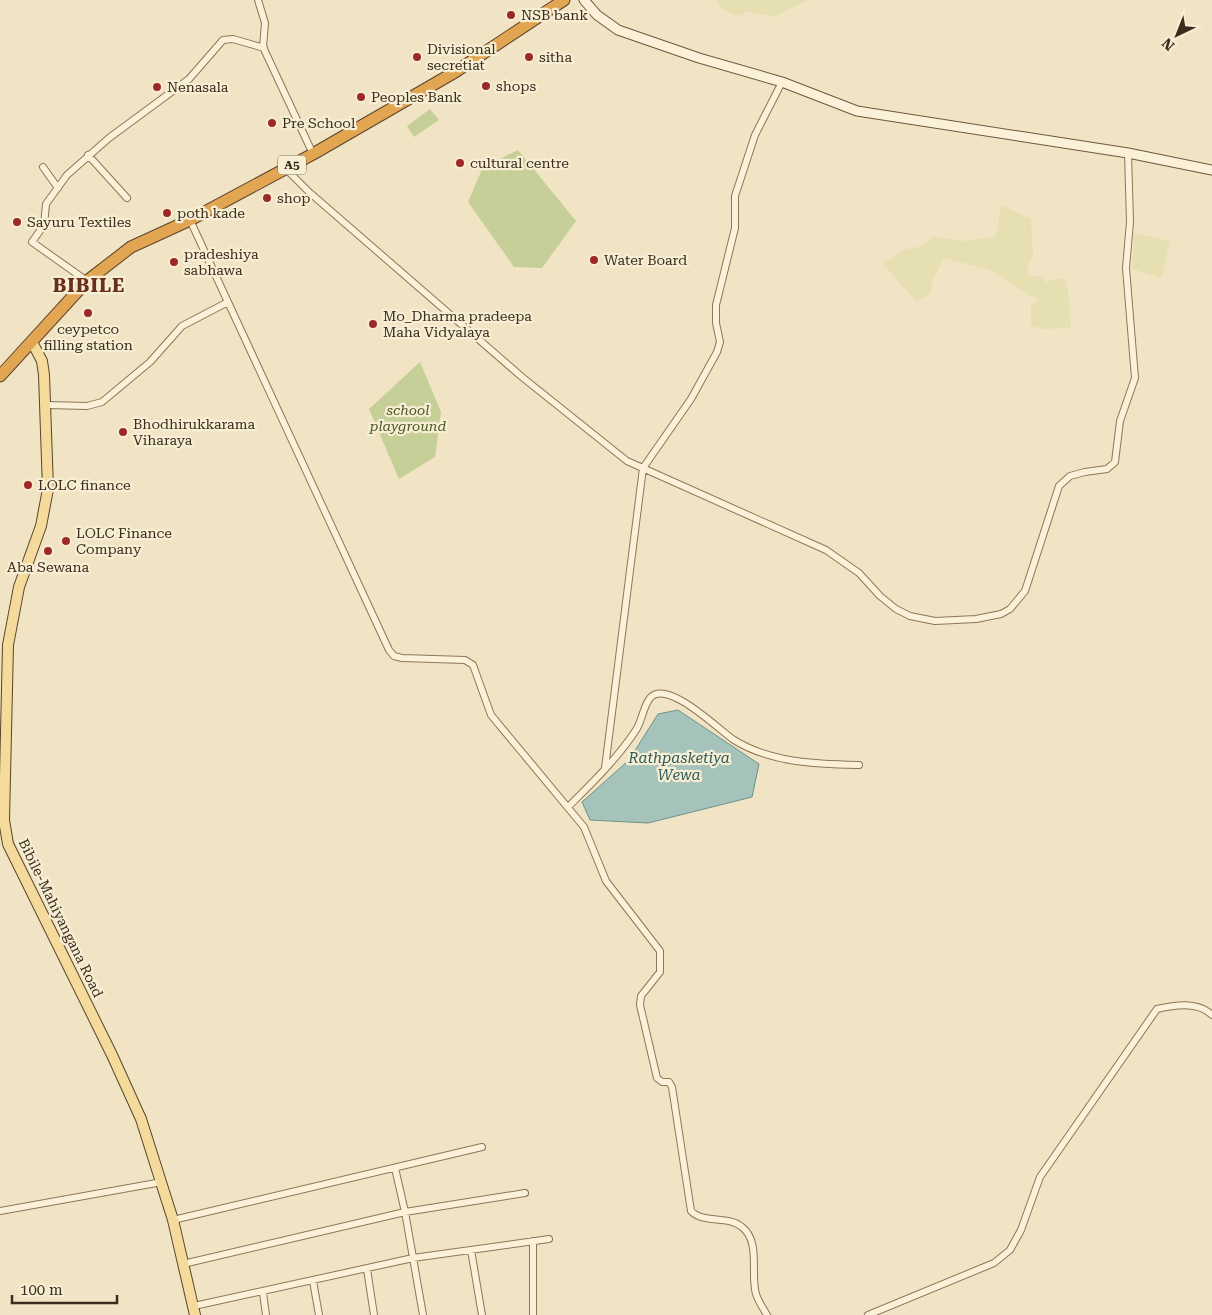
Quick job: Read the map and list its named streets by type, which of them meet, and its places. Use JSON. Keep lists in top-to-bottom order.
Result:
{
  "streets": {
    "highway": ["A5"],
    "main road": ["Bibile-Mahiyangana Road"]
  },
  "crossings": [
    ["A5", "Bibile-Mahiyangana Road"]
  ],
  "districts": ["BIBILE"],
  "water": ["Rathpasketiya Wewa"],
  "parks": ["school playground"],
  "places": [
    "NSB bank",
    "Divisional secretiat",
    "sitha",
    "shops",
    "Nenasala",
    "Peoples Bank",
    "Pre School",
    "cultural centre",
    "shop",
    "poth kade",
    "Sayuru Textiles",
    "Water Board",
    "pradeshiya sabhawa",
    "ceypetco filling station",
    "Mo_Dharma pradeepa Maha Vidyalaya",
    "Bhodhirukkarama Viharaya",
    "LOLC finance",
    "LOLC Finance Company",
    "Aba Sewana"
  ],
  "scale_bar": "100 m",
  "north": "bottom left"
}
